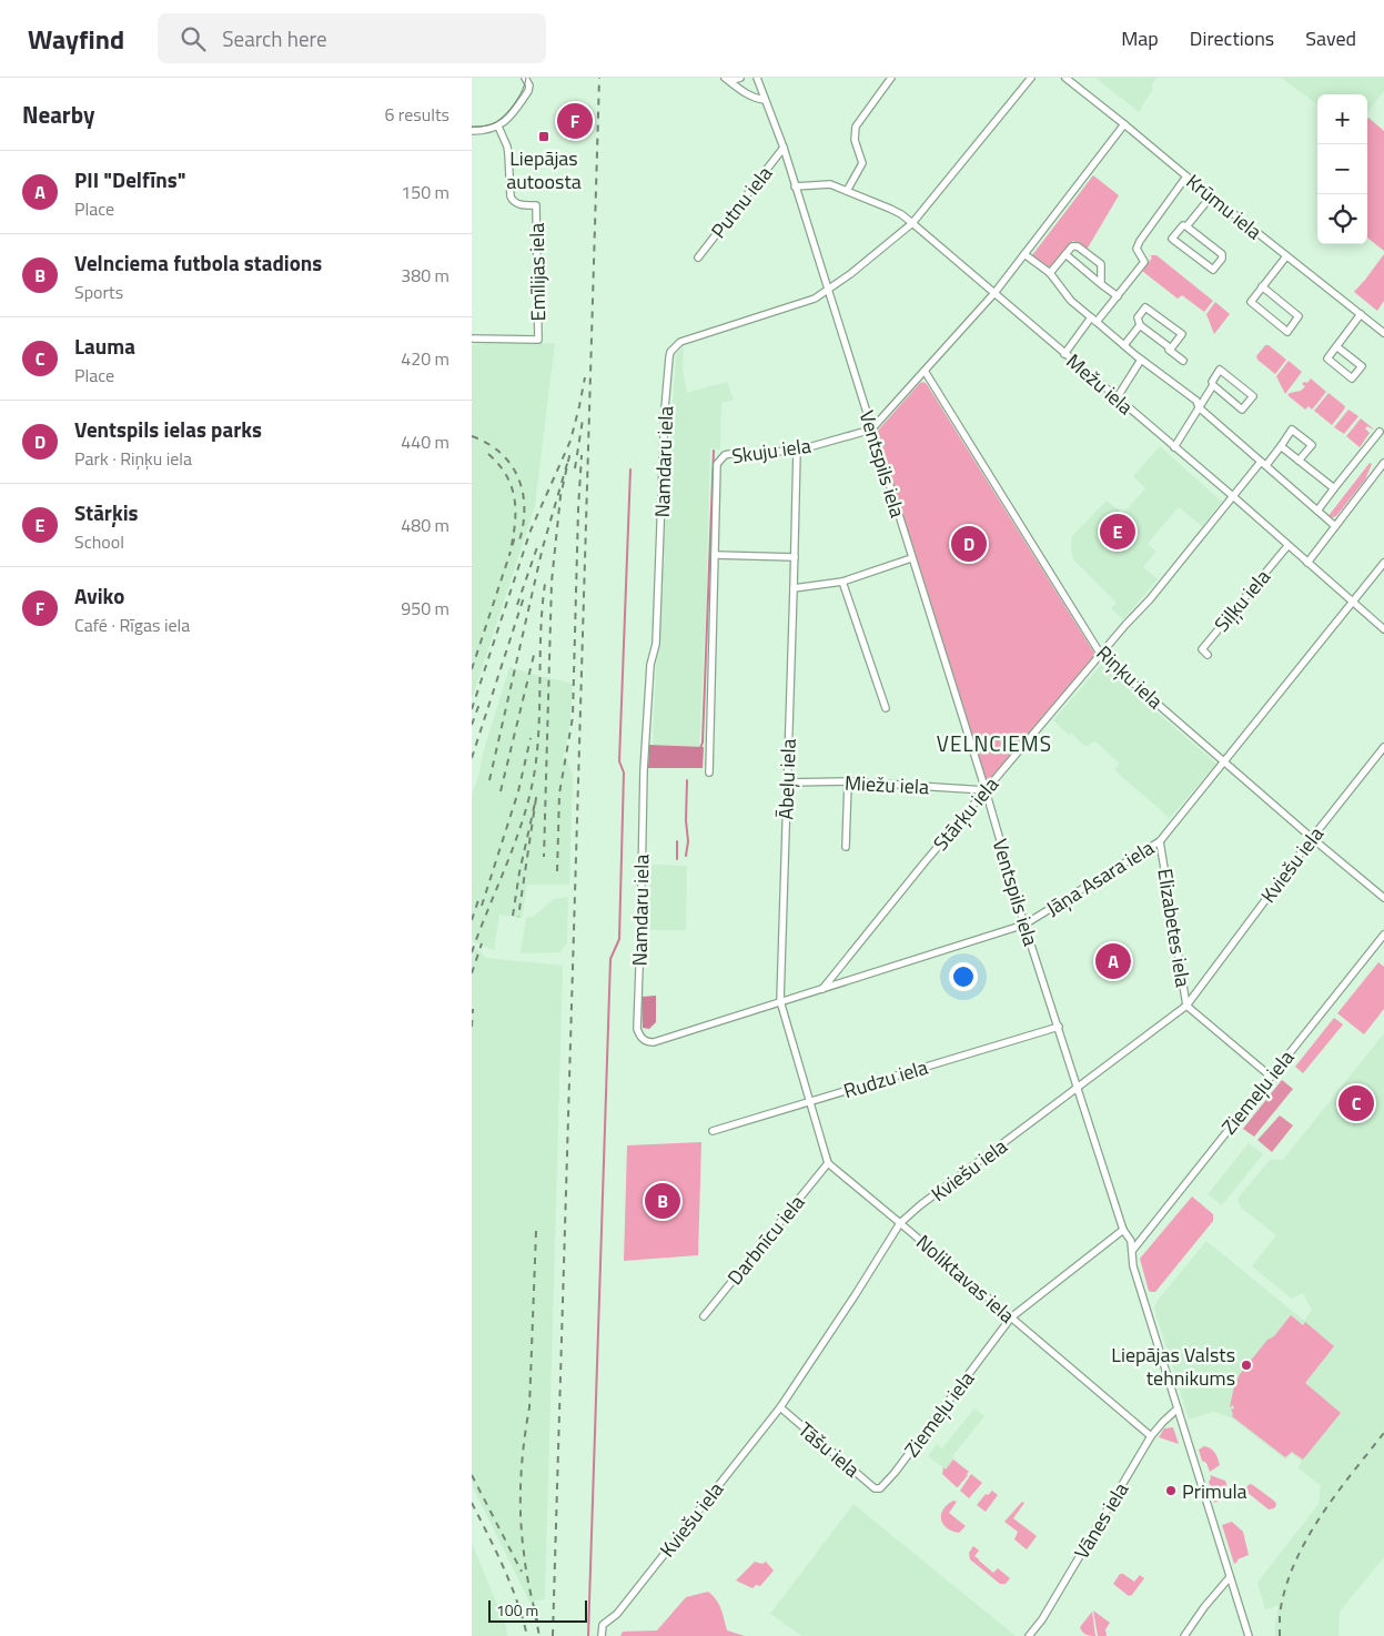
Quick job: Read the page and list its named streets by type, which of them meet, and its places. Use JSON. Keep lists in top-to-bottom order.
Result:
{
  "streets": {
    "street": [
      "Putnu iela",
      "Krūmu iela",
      "Emīlijas iela",
      "Mežu iela",
      "Skuju iela",
      "Namdaru iela",
      "Ventspils iela",
      "Siļķu iela",
      "Riņķu iela",
      "Ābeļu iela",
      "Miežu iela",
      "Stārķu iela",
      "Kviešu iela",
      "Jāņa Asara iela",
      "Elizabetes iela",
      "Rudzu iela",
      "Ziemeļu iela",
      "Darbnīcu iela",
      "Noliktavas iela",
      "Tāšu iela",
      "Vānes iela"
    ]
  },
  "crossings": [
    ["Putnu iela", "Ventspils iela"],
    ["Mežu iela", "Namdaru iela"],
    ["Mežu iela", "Ventspils iela"],
    ["Mežu iela", "Siļķu iela"],
    ["Mežu iela", "Stārķu iela"],
    ["Mežu iela", "Jāņa Asara iela"],
    ["Skuju iela", "Ventspils iela"],
    ["Skuju iela", "Ābeļu iela"],
    ["Namdaru iela", "Ventspils iela"],
    ["Namdaru iela", "Jāņa Asara iela"],
    ["Ventspils iela", "Miežu iela"],
    ["Ventspils iela", "Stārķu iela"],
    ["Ventspils iela", "Kviešu iela"],
    ["Ventspils iela", "Jāņa Asara iela"],
    ["Ventspils iela", "Rudzu iela"],
    ["Ventspils iela", "Ziemeļu iela"],
    ["Ventspils iela", "Vānes iela"],
    ["Riņķu iela", "Stārķu iela"],
    ["Riņķu iela", "Kviešu iela"],
    ["Riņķu iela", "Jāņa Asara iela"],
    ["Ābeļu iela", "Miežu iela"],
    ["Ābeļu iela", "Jāņa Asara iela"],
    ["Ābeļu iela", "Rudzu iela"],
    ["Miežu iela", "Stārķu iela"],
    ["Stārķu iela", "Jāņa Asara iela"],
    ["Kviešu iela", "Elizabetes iela"],
    ["Kviešu iela", "Noliktavas iela"],
    ["Kviešu iela", "Tāšu iela"],
    ["Jāņa Asara iela", "Elizabetes iela"],
    ["Elizabetes iela", "Ziemeļu iela"],
    ["Ziemeļu iela", "Noliktavas iela"],
    ["Ziemeļu iela", "Tāšu iela"],
    ["Darbnīcu iela", "Noliktavas iela"],
    ["Noliktavas iela", "Vānes iela"]
  ],
  "districts": ["VELNCIEMS"],
  "places": {
    "transit": ["Liepājas autoosta"],
    "other": ["Liepājas Valsts tehnikums", "Primula"]
  },
  "scale_bar": "100 m",
  "page": {
    "header": "Wayfind",
    "search": "Search here",
    "nav": ["Map", "Directions", "Saved"],
    "heading": ["Nearby", "6 results"],
    "map_buttons": ["+", "−"],
    "pins": [
      "F",
      "E",
      "D",
      "A",
      "C",
      "B"
    ],
    "list": [
      {
        "mark": "A",
        "name": "PII \"Delfīns\"",
        "note": "Place",
        "value": "150 m"
      },
      {
        "mark": "B",
        "name": "Velnciema futbola stadions",
        "note": "Sports",
        "value": "380 m"
      },
      {
        "mark": "C",
        "name": "Lauma",
        "note": "Place",
        "value": "420 m"
      },
      {
        "mark": "D",
        "name": "Ventspils ielas parks",
        "note": "Park · Riņķu iela",
        "value": "440 m"
      },
      {
        "mark": "E",
        "name": "Stārķis",
        "note": "School",
        "value": "480 m"
      },
      {
        "mark": "F",
        "name": "Aviko",
        "note": "Café · Rīgas iela",
        "value": "950 m"
      }
    ],
    "scale": "100 m"
  }
}
